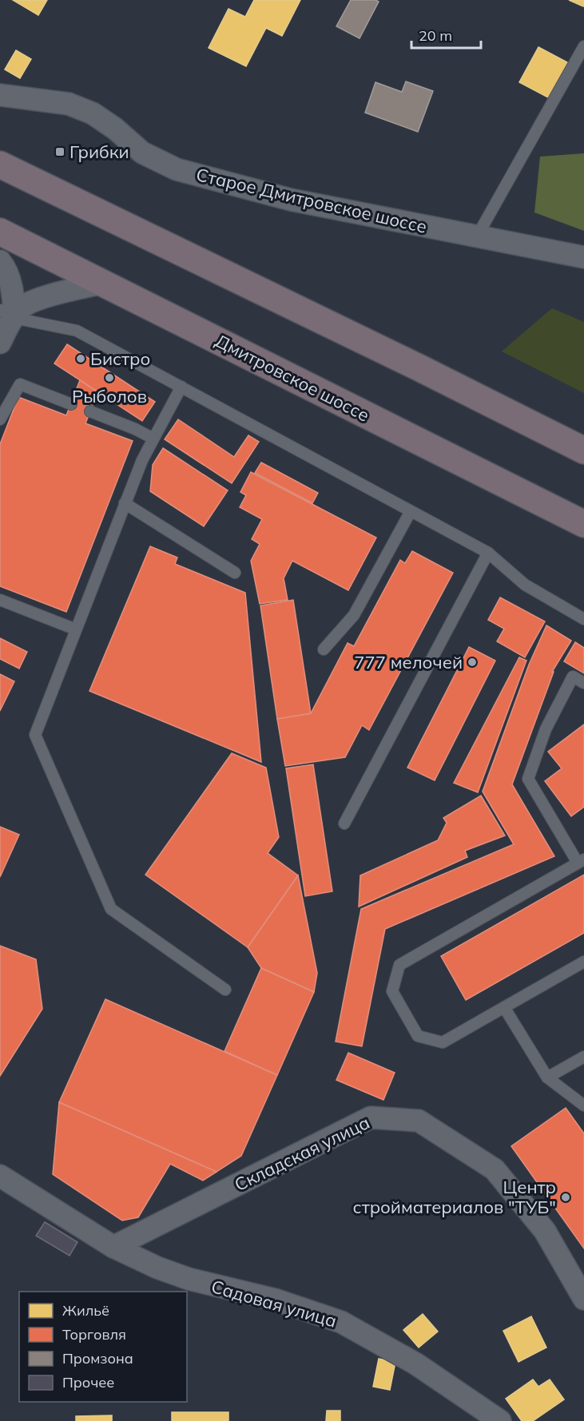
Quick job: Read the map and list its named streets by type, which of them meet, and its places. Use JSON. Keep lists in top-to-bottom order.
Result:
{
  "streets": {
    "highway": ["Дмитровское шоссе"],
    "street": ["Старое Дмитровское шоссе", "Складская улица", "Садовая улица"]
  },
  "crossings": [
    ["Складская улица", "Садовая улица"]
  ],
  "places": {
    "transit": ["Грибки"],
    "other": [
      "Бистро",
      "Рыболов",
      "777 мелочей",
      "Центр стройматериалов \"ТУБ\""
    ]
  },
  "legend": [
    "Жильё",
    "Торговля",
    "Промзона",
    "Прочее"
  ],
  "scale_bar": "20 m"
}
